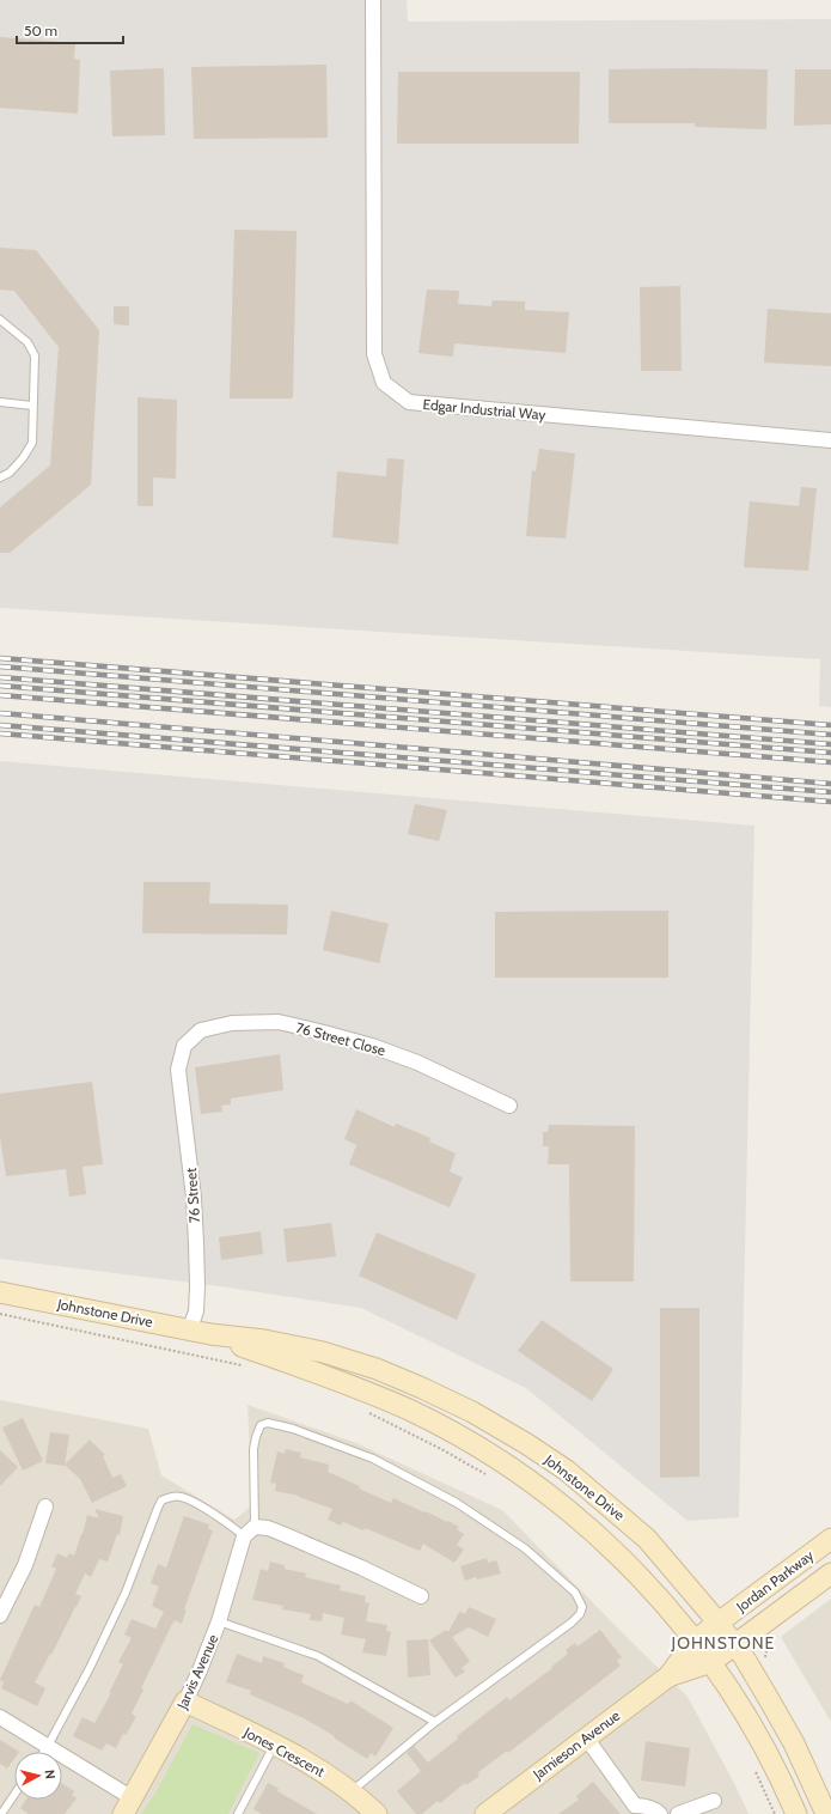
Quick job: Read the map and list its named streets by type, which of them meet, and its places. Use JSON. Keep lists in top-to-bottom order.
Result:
{
  "streets": {
    "main road": [
      "Johnstone Drive",
      "Jordan Parkway",
      "Jarvis Avenue",
      "Jamieson Avenue",
      "Jones Crescent"
    ],
    "street": ["Edgar Industrial Way", "76 Street Close", "76 Street"]
  },
  "crossings": [
    ["76 Street Close", "76 Street"],
    ["76 Street", "Johnstone Drive"],
    ["Johnstone Drive", "Jordan Parkway"],
    ["Johnstone Drive", "Jamieson Avenue"],
    ["Jordan Parkway", "Jamieson Avenue"],
    ["Jarvis Avenue", "Jones Crescent"]
  ],
  "districts": ["JOHNSTONE"],
  "scale_bar": "50 m",
  "north": "right"
}
